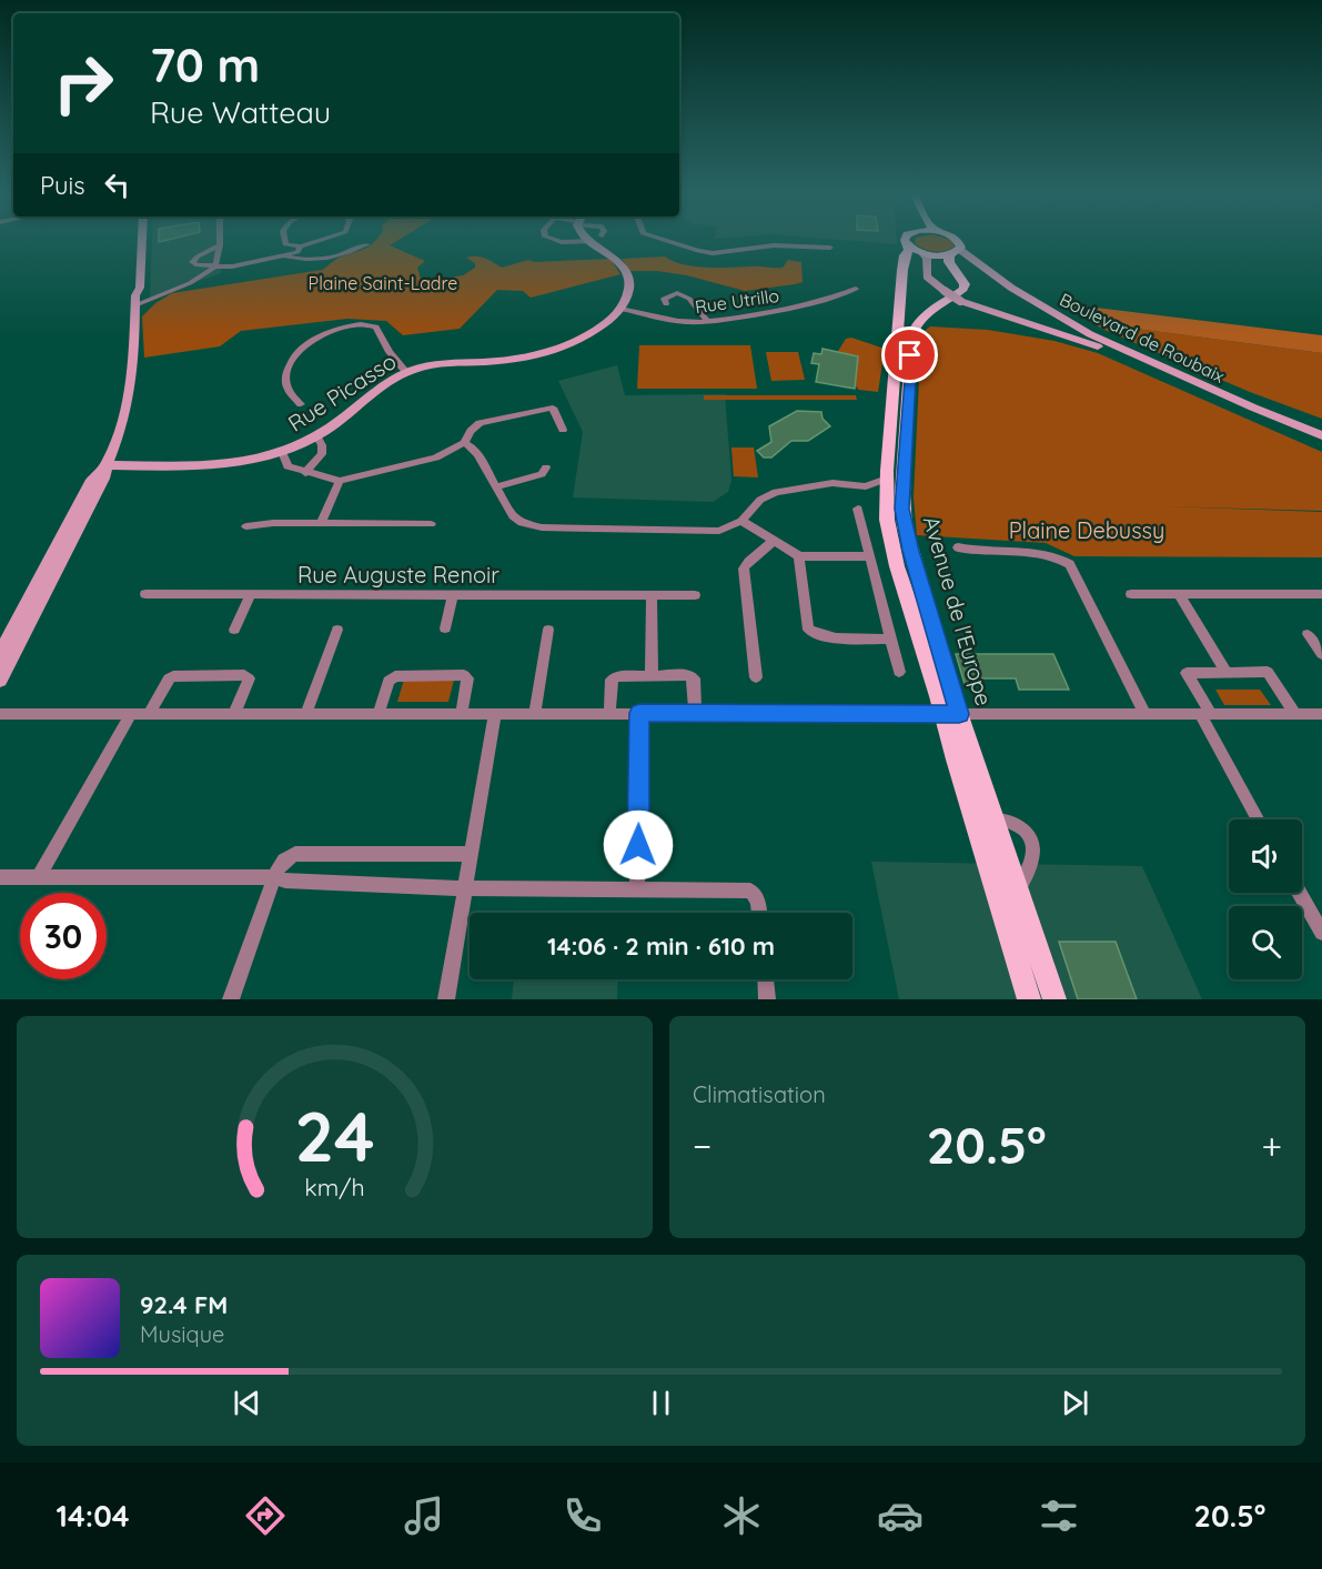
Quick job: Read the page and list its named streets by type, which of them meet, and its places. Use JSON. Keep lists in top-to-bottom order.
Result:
{
  "streets": {
    "main road": ["Boulevard de Roubaix", "Rue Picasso", "Avenue de l'Europe"],
    "street": ["Rue Utrillo", "Rue Auguste Renoir"]
  },
  "crossings": [
    ["Rue Utrillo", "Rue Picasso"],
    ["Boulevard de Roubaix", "Avenue de l'Europe"]
  ],
  "parks": ["Plaine Saint-Ladre", "Plaine Debussy"],
  "page": {
    "turn": ["70 m", "Rue Watteau"],
    "then": "Puis",
    "limit": "30",
    "trip": "14:06 · 2 min · 610 m",
    "tile": "Climatisation",
    "heat": ["−", "20.5°", "+"],
    "song": ["92.4 FM", "Musique"],
    "tabs": ["14:04", "20.5°"],
    "gauge": ["24", "km/h"]
  }
}
